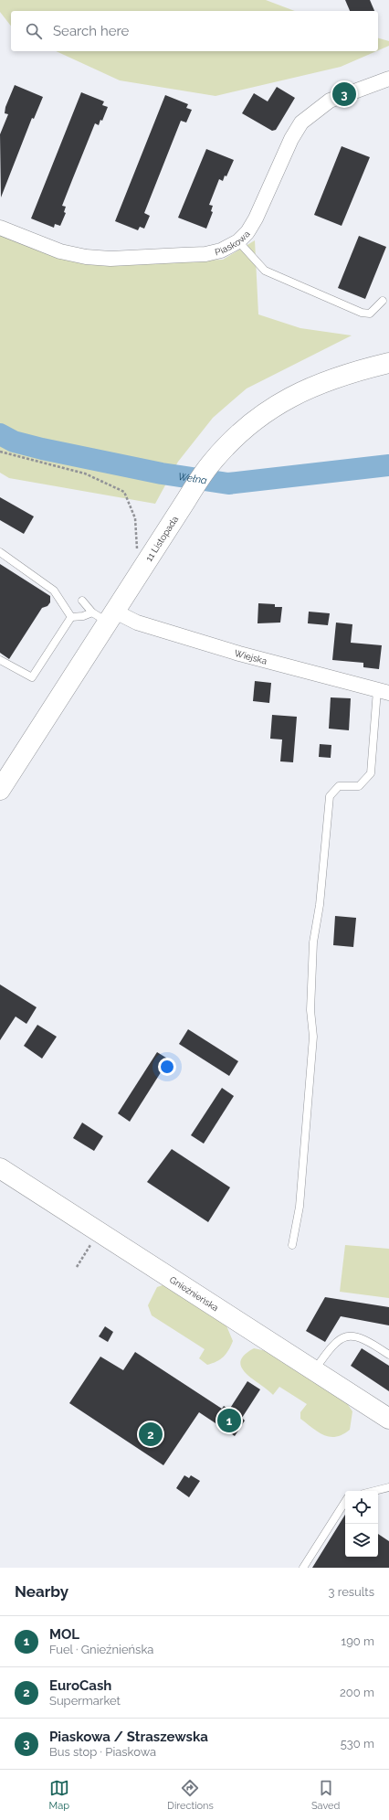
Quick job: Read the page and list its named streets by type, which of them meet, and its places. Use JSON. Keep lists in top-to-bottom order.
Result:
{
  "streets": {
    "main road": ["11 Listopada", "Gnieźnieńska"],
    "street": ["Piaskowa", "Wiejska"]
  },
  "crossings": [
    ["11 Listopada", "Wiejska"]
  ],
  "water": ["Wełna"],
  "page": {
    "search": "Search here",
    "pins": ["3", "1", "2"],
    "heading": ["Nearby", "3 results"],
    "list": [
      {
        "mark": "1",
        "name": "MOL",
        "note": "Fuel · Gnieźnieńska",
        "value": "190 m"
      },
      {
        "mark": "2",
        "name": "EuroCash",
        "note": "Supermarket",
        "value": "200 m"
      },
      {
        "mark": "3",
        "name": "Piaskowa / Straszewska",
        "note": "Bus stop · Piaskowa",
        "value": "530 m"
      }
    ],
    "nav": ["Map", "Directions", "Saved"]
  }
}
